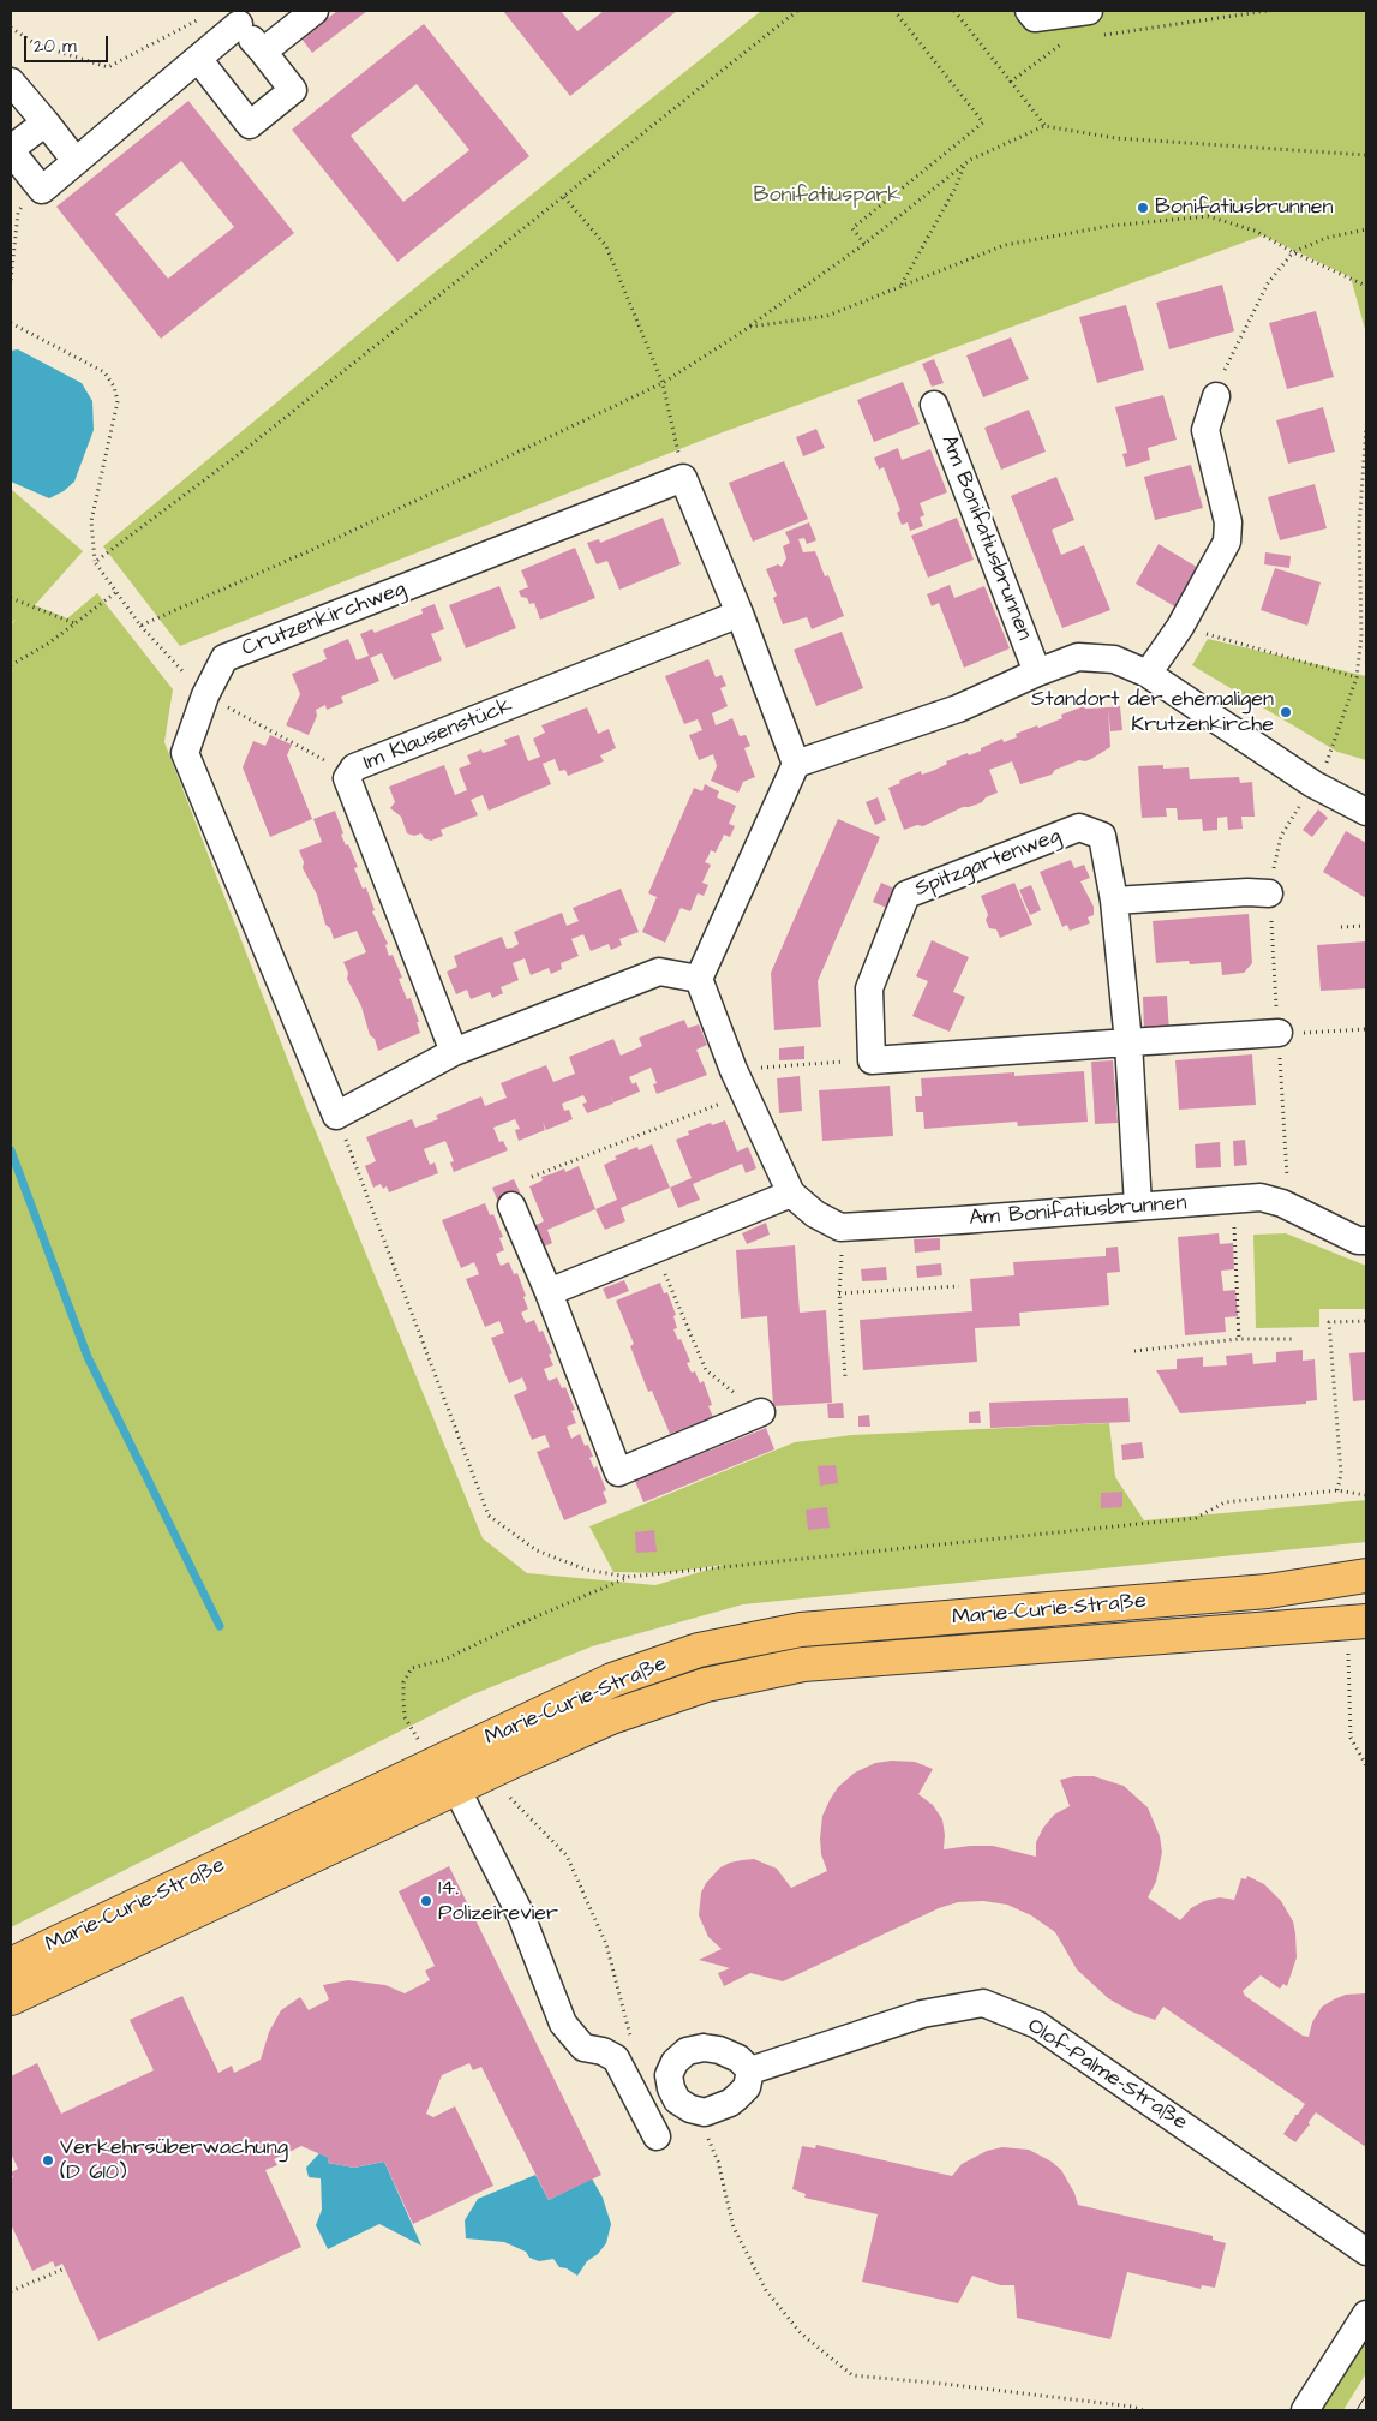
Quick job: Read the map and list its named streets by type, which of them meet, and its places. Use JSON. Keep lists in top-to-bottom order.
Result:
{
  "streets": {
    "main road": ["Marie-Curie-Straße"],
    "street": [
      "Am Bonifatiusbrunnen",
      "Crutzenkirchweg",
      "Im Klausenstück",
      "Spitzgartenweg",
      "Olof-Palme-Straße"
    ]
  },
  "crossings": [
    ["Am Bonifatiusbrunnen", "Spitzgartenweg"]
  ],
  "parks": ["Bonifatiuspark"],
  "places": [
    "Bonifatiusbrunnen",
    "Standort der ehemaligen Krutzenkirche",
    "14. Polizeirevier",
    "Verkehrsüberwachung (D 610)"
  ],
  "scale_bar": "20 m"
}
